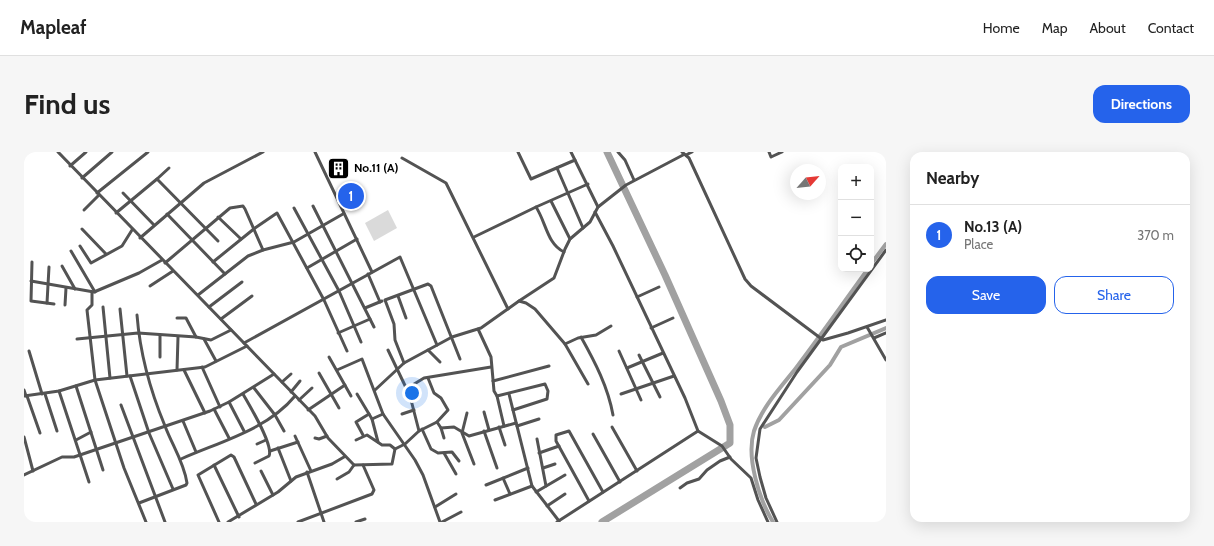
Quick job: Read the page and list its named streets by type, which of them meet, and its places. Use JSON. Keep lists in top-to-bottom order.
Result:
{
  "places": {
    "building": ["No.11 (A)"]
  },
  "north": "top right",
  "page": {
    "header": "Mapleaf",
    "nav": [
      "Home",
      "Map",
      "About",
      "Contact"
    ],
    "buttons": [
      "Directions",
      ["Save", "Share"]
    ],
    "title": "Find us",
    "heading": "Nearby",
    "map_buttons": ["+", "−"],
    "pins": "1",
    "list": [
      {
        "mark": "1",
        "name": "No.13 (A)",
        "note": "Place",
        "value": "370 m"
      }
    ]
  }
}
